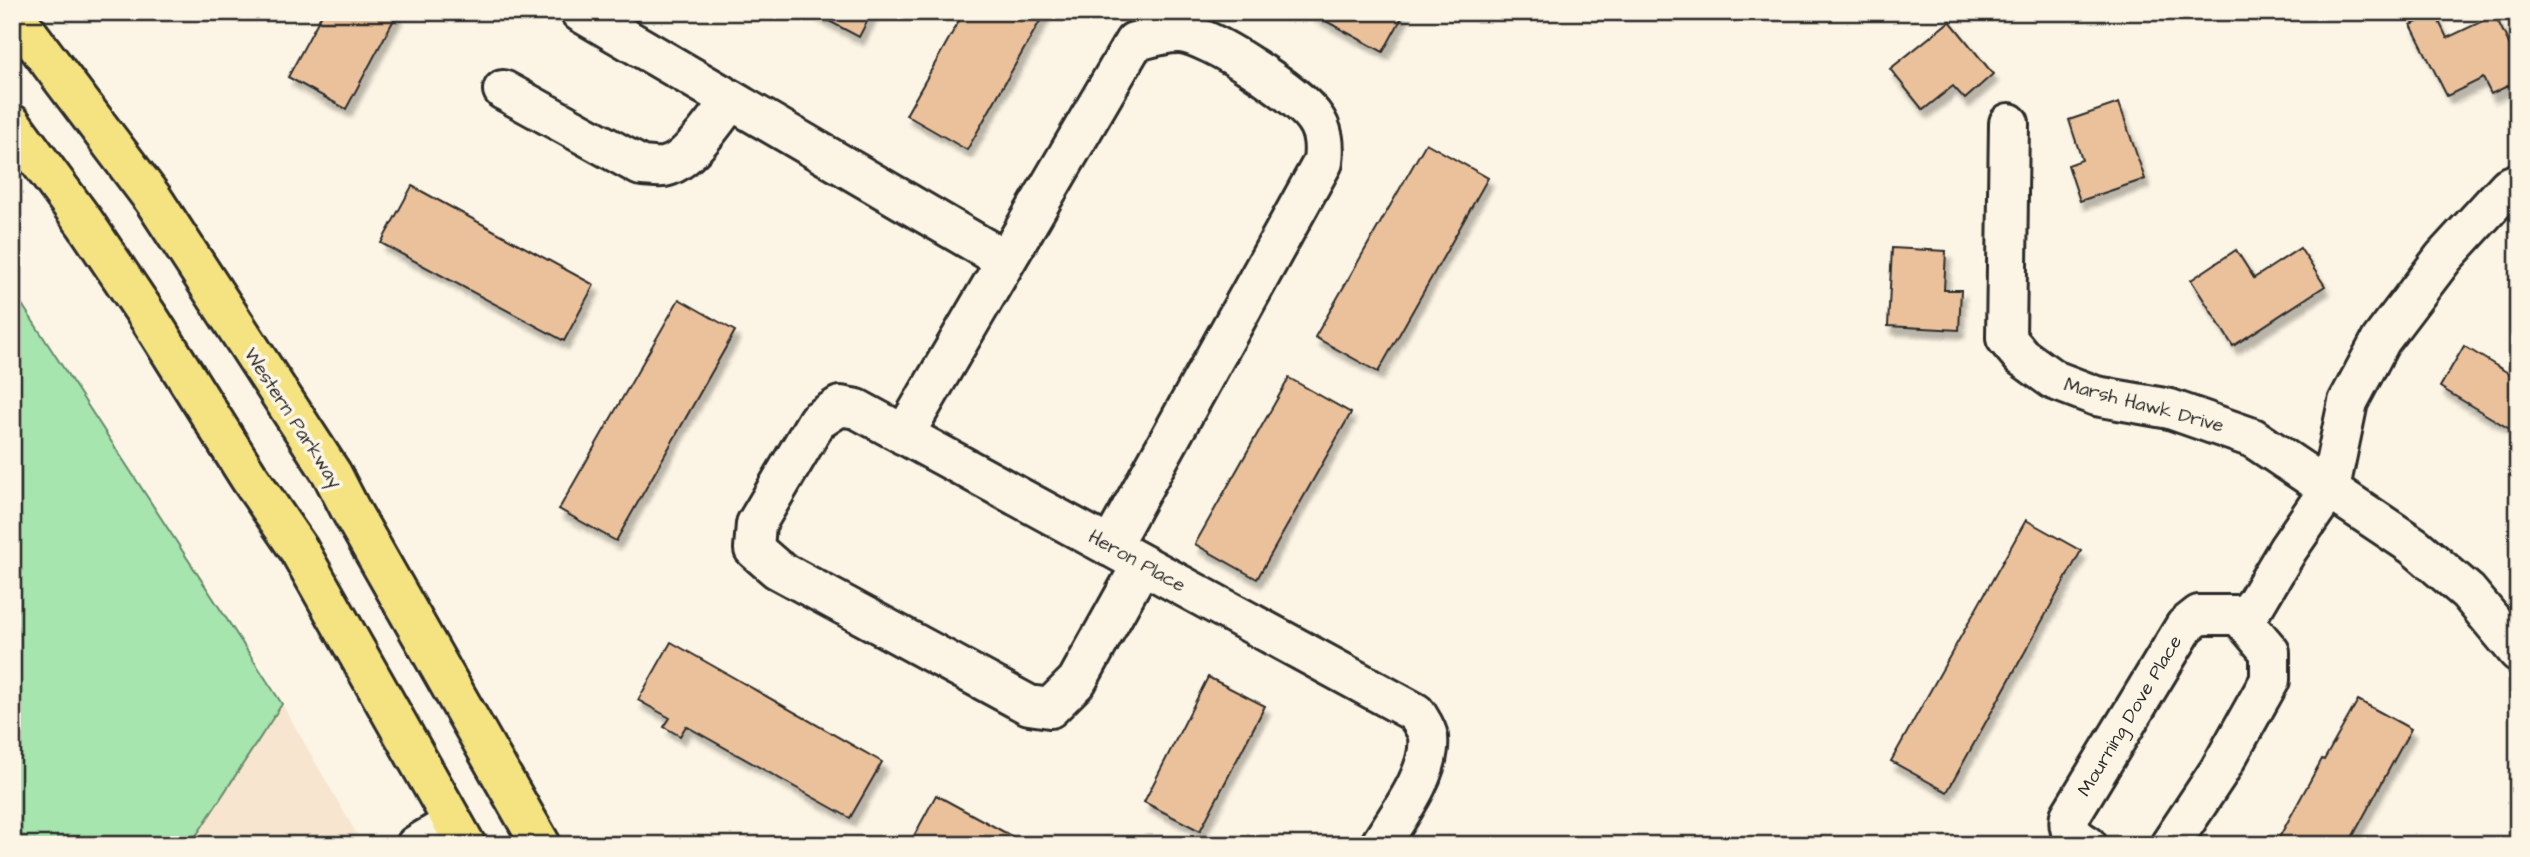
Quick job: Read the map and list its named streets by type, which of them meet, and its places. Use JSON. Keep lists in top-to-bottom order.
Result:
{
  "streets": {
    "main road": ["Western Parkway"],
    "street": ["Marsh Hawk Drive", "Heron Place", "Mourning Dove Place"]
  }
}
